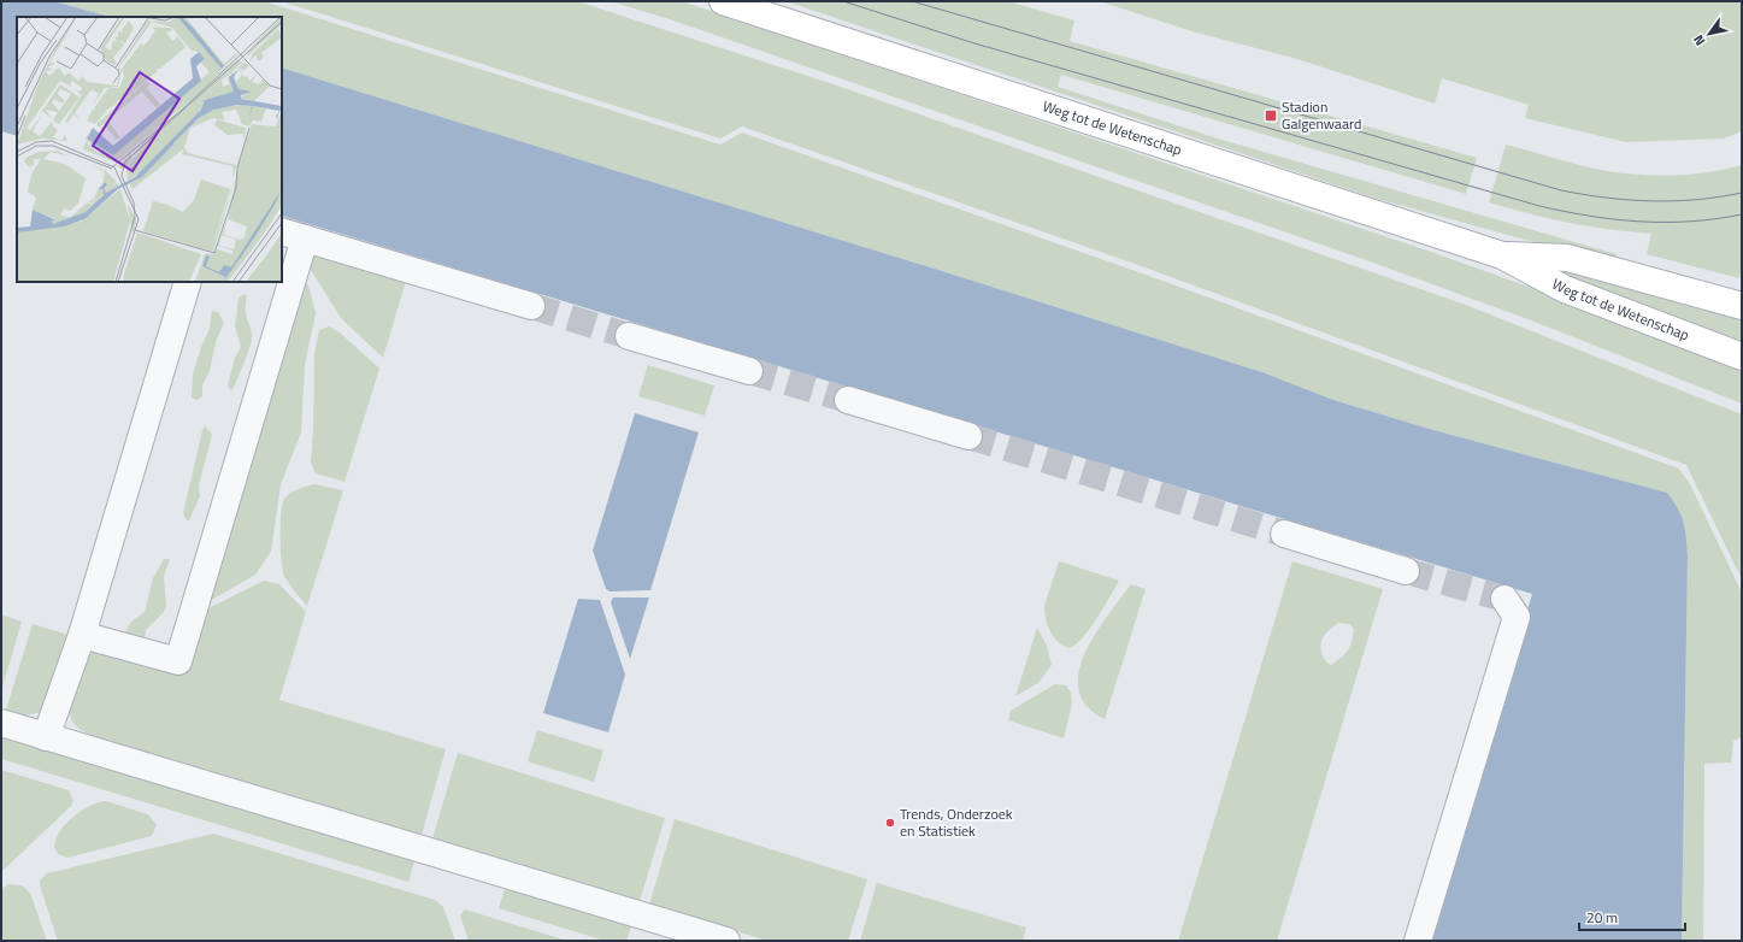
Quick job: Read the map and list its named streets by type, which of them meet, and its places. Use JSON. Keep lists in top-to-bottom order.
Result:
{
  "streets": {
    "main road": ["Weg tot de Wetenschap"]
  },
  "places": {
    "transit": ["Stadion Galgenwaard"],
    "other": ["Trends, Onderzoek en Statistiek"]
  },
  "scale_bar": "20 m",
  "north": "bottom left"
}
